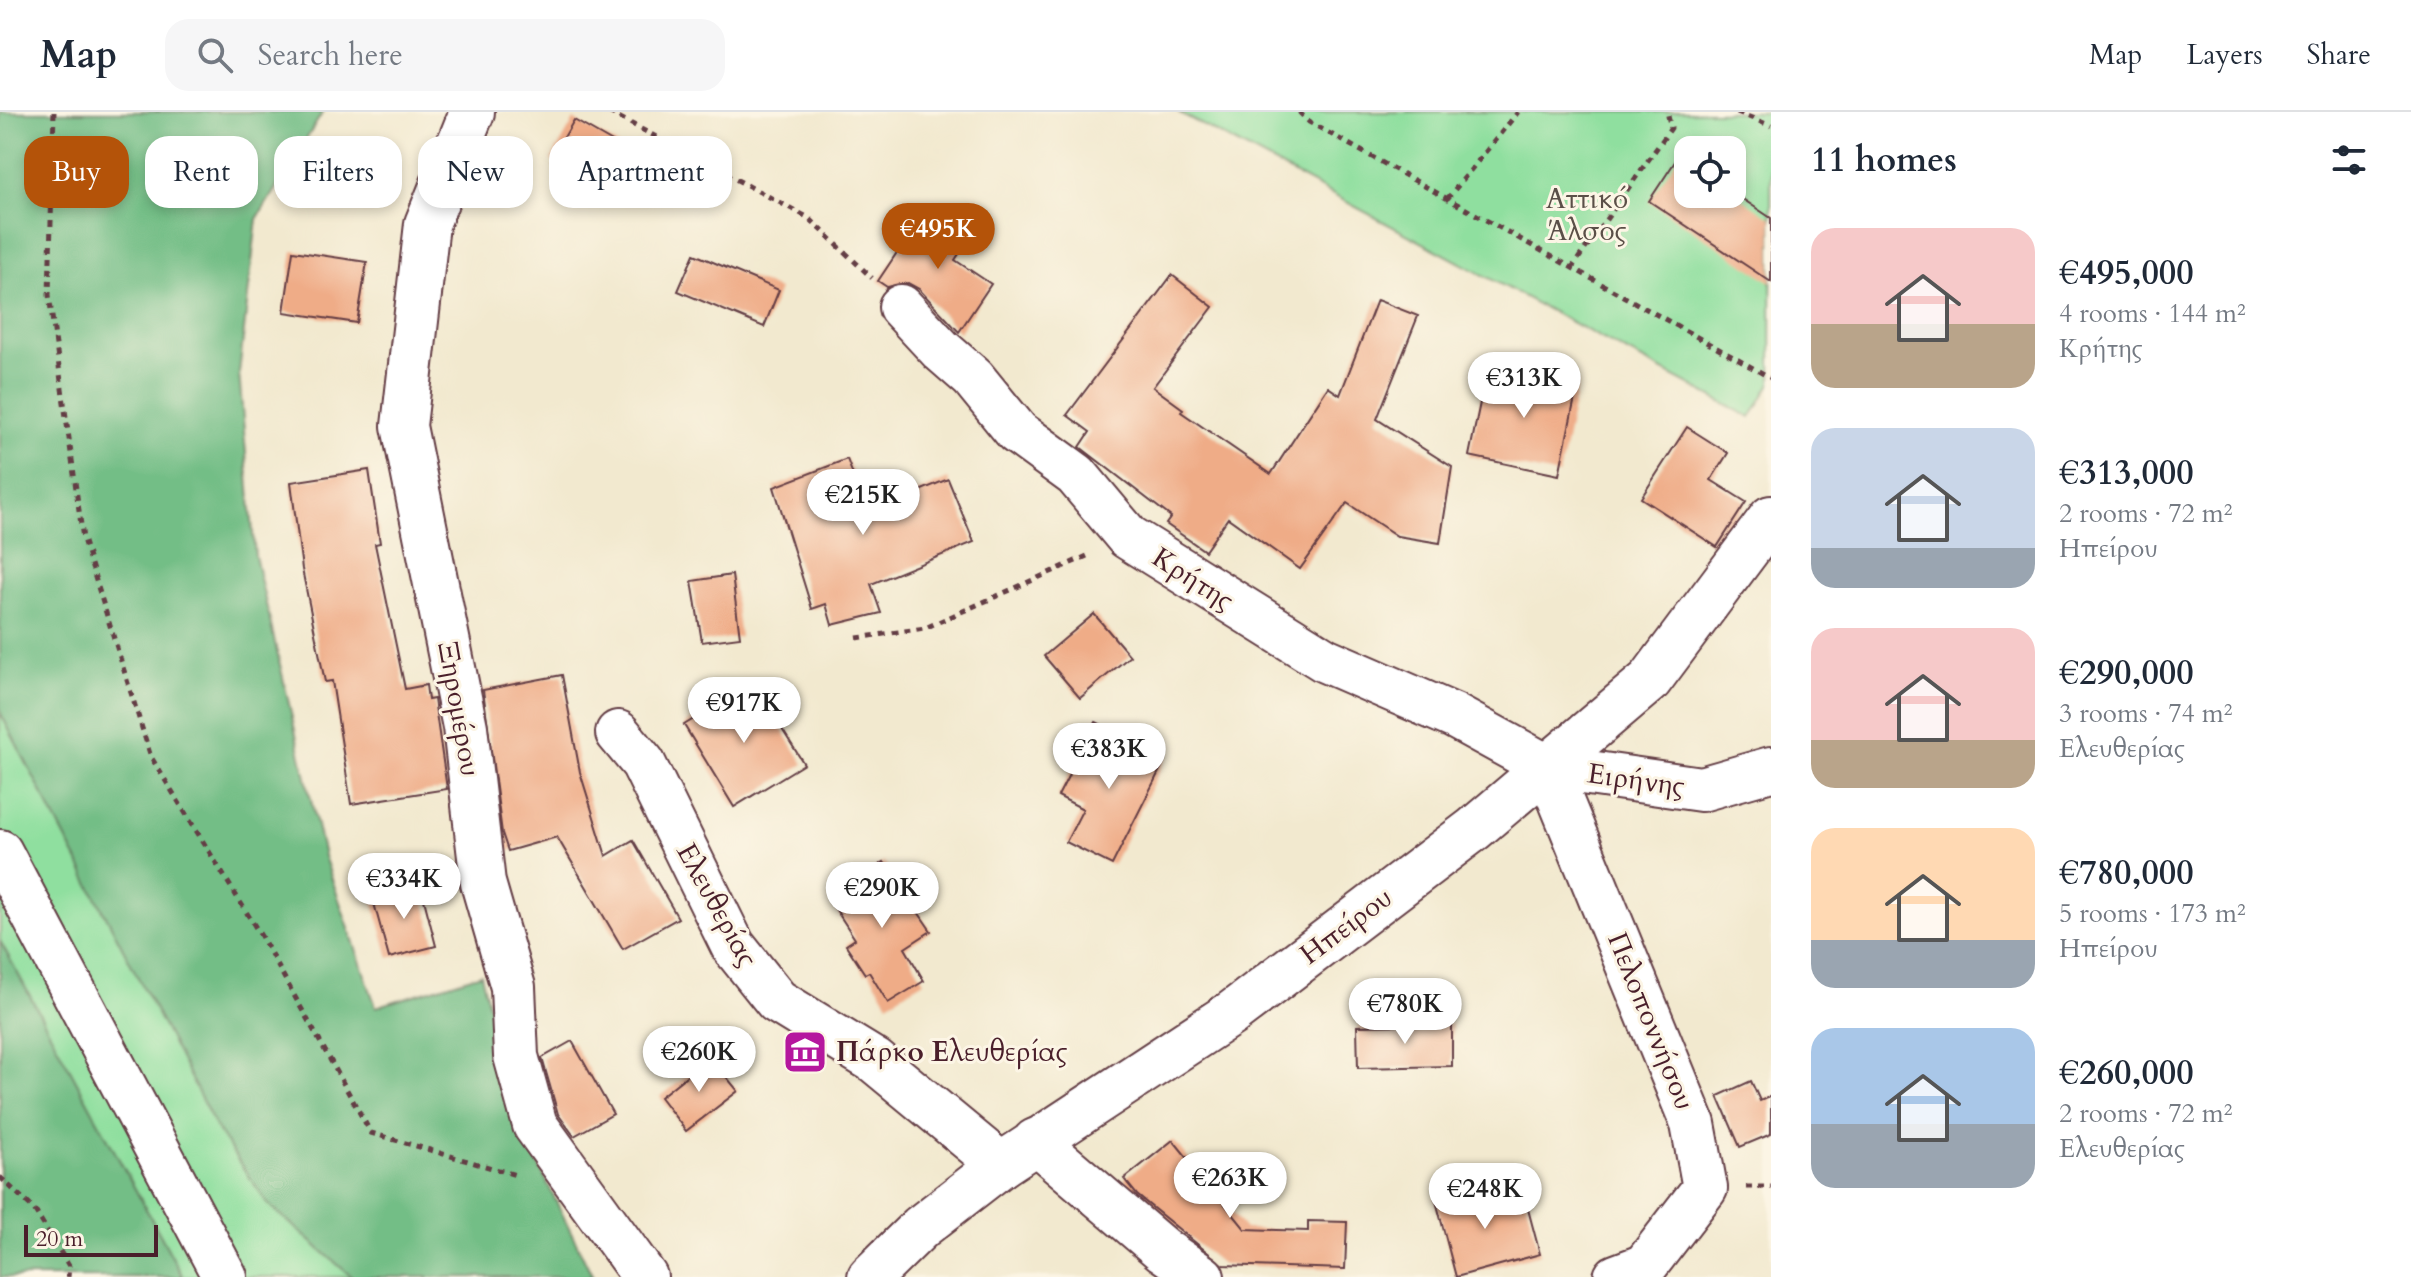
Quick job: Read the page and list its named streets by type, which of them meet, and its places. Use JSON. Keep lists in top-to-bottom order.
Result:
{
  "streets": {
    "street": [
      "Κρήτης",
      "Ξηρομέρου",
      "Ειρήνης",
      "Ελευθερίας",
      "Ηπείρου",
      "Πελοποννήσου"
    ]
  },
  "crossings": [
    ["Κρήτης", "Ειρήνης"],
    ["Κρήτης", "Ηπείρου"],
    ["Κρήτης", "Πελοποννήσου"],
    ["Ειρήνης", "Ηπείρου"],
    ["Ειρήνης", "Πελοποννήσου"],
    ["Ελευθερίας", "Ηπείρου"],
    ["Ηπείρου", "Πελοποννήσου"]
  ],
  "parks": ["Αττικό Άλσος"],
  "places": {
    "museum": ["Πάρκο Ελευθερίας"]
  },
  "scale_bar": "20 m",
  "page": {
    "header": "Map",
    "search": "Search here",
    "nav": ["Map", "Layers", "Share"],
    "heading": "11 homes",
    "chip": [
      "Buy",
      "Rent",
      "Filters",
      "New",
      "Apartment"
    ],
    "price": [
      "€495K",
      "€313K",
      "€215K",
      "€917K",
      "€383K",
      "€334K",
      "€290K",
      "€780K",
      "€260K",
      "€263K",
      "€248K"
    ],
    "list": [
      {
        "name": "€495,000",
        "note": "4 rooms · 144 m² · Κρήτης"
      },
      {
        "name": "€313,000",
        "note": "2 rooms · 72 m² · Ηπείρου"
      },
      {
        "name": "€290,000",
        "note": "3 rooms · 74 m² · Ελευθερίας"
      },
      {
        "name": "€780,000",
        "note": "5 rooms · 173 m² · Ηπείρου"
      },
      {
        "name": "€260,000",
        "note": "2 rooms · 72 m² · Ελευθερίας"
      }
    ],
    "scale": "20 m"
  }
}
